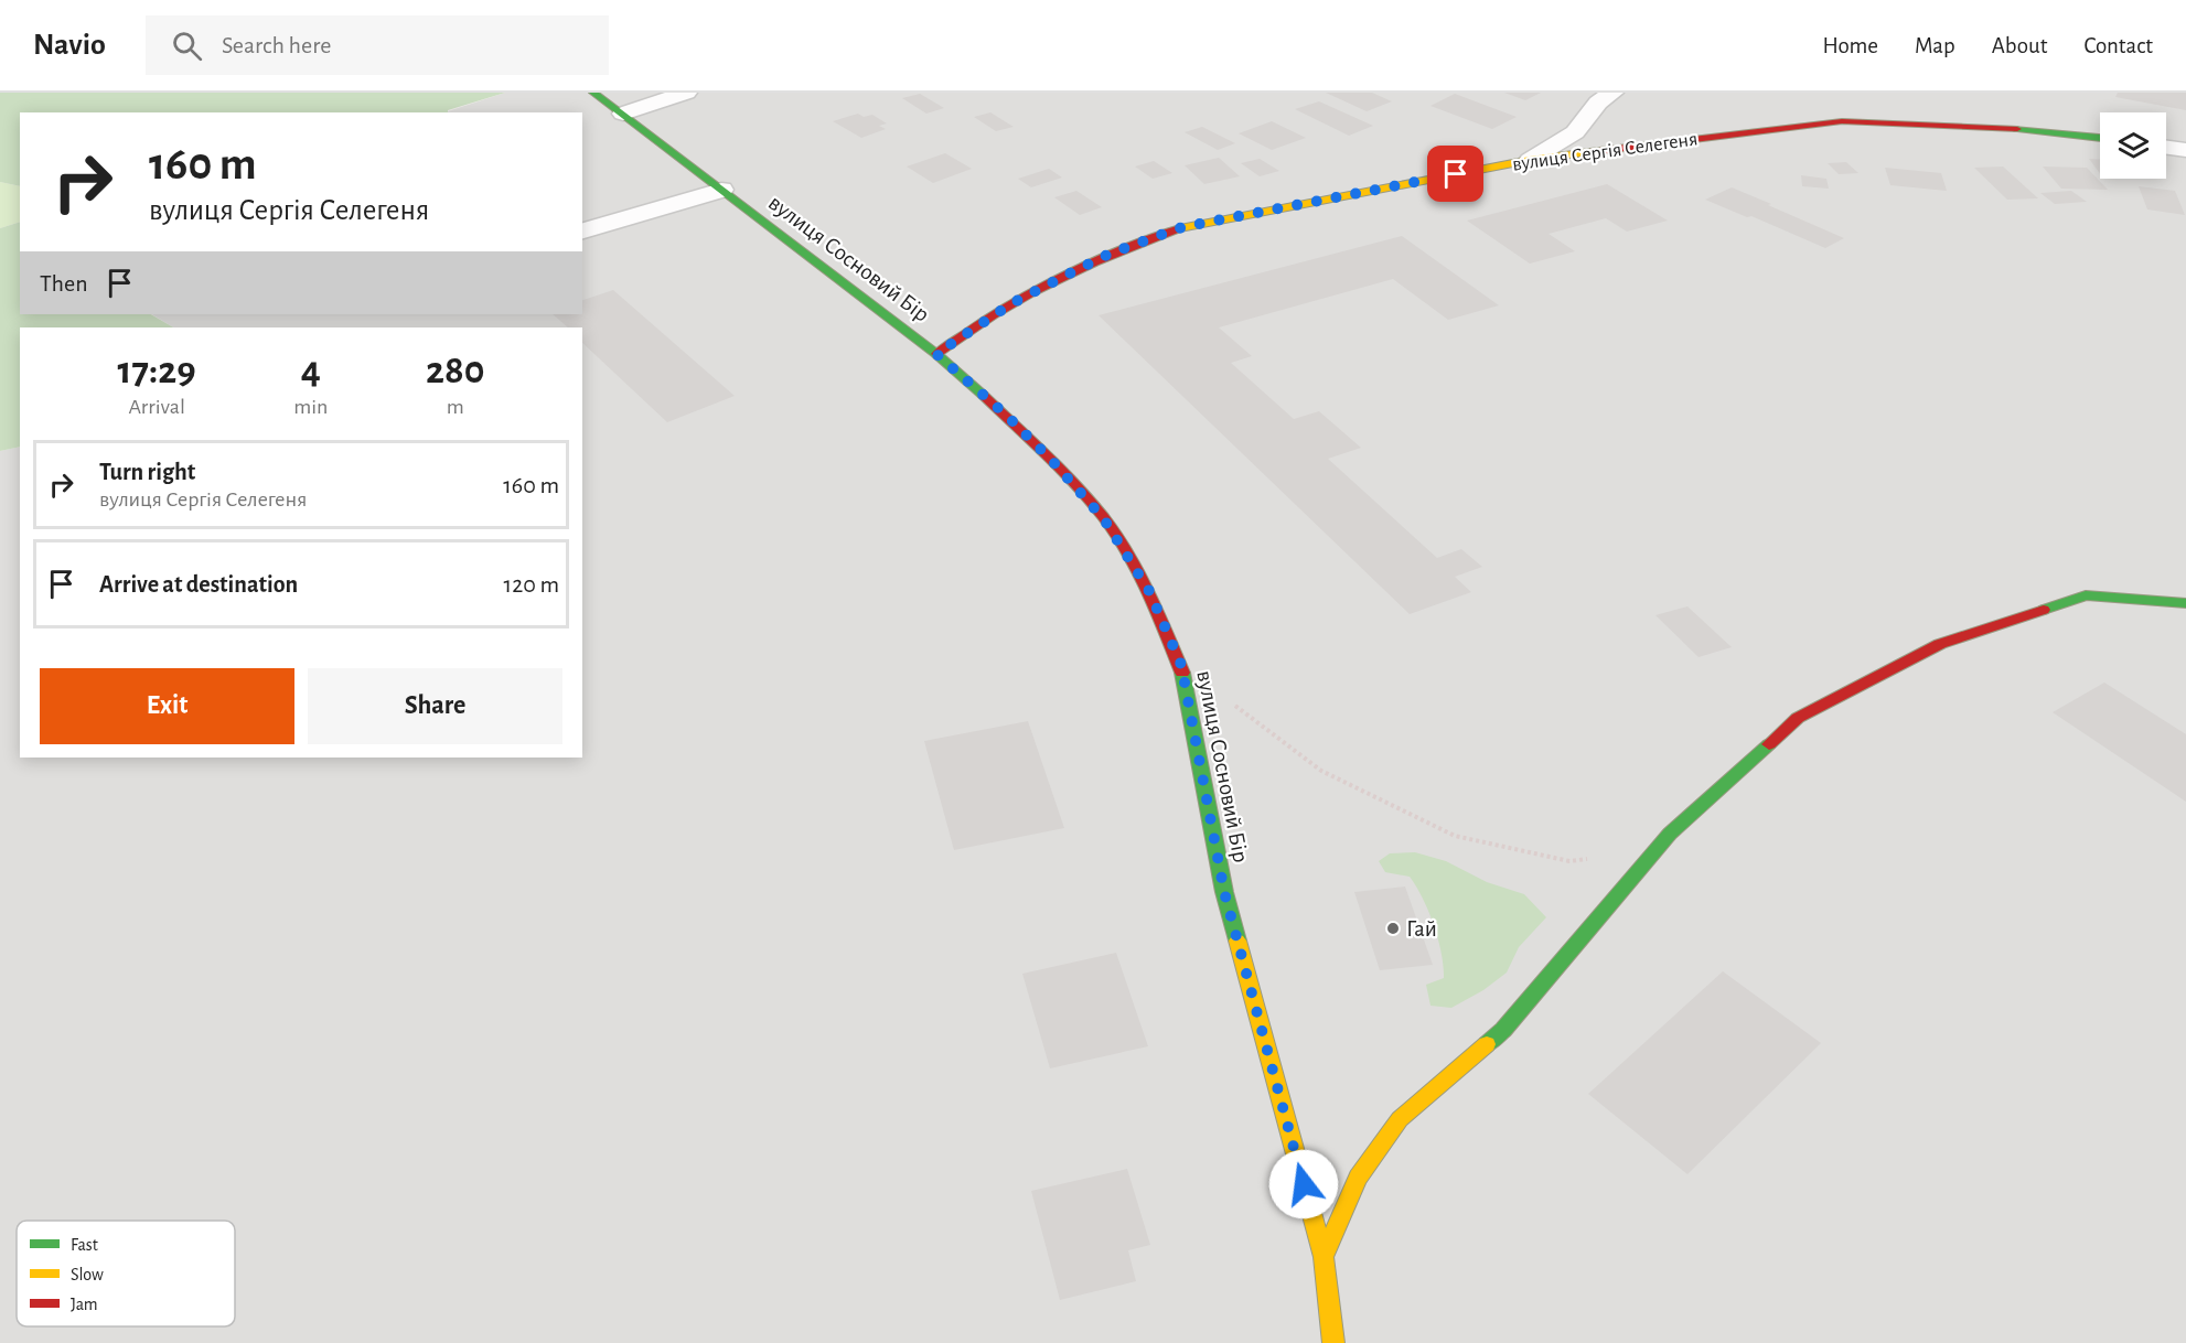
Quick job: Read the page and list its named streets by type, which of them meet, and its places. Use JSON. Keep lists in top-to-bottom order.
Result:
{
  "streets": {
    "street": ["вулиця Сергія Селегеня", "вулиця Сосновий Бір"]
  },
  "crossings": [
    ["вулиця Сергія Селегеня", "вулиця Сосновий Бір"]
  ],
  "places": ["Гай"],
  "legend": ["Fast", "Slow", "Jam"],
  "page": {
    "header": "Navio",
    "search": "Search here",
    "nav": [
      "Home",
      "Map",
      "About",
      "Contact"
    ],
    "turn": ["160 m", "вулиця Сергія Селегеня"],
    "then": "Then",
    "eta": [
      "17:29",
      "Arrival",
      "4",
      "min",
      "280",
      "m"
    ],
    "list": [
      {
        "name": "Turn right",
        "note": "вулиця Сергія Селегеня",
        "value": "160 m"
      },
      {
        "name": "Arrive at destination",
        "value": "120 m"
      }
    ],
    "buttons": ["Exit", "Share"]
  }
}
